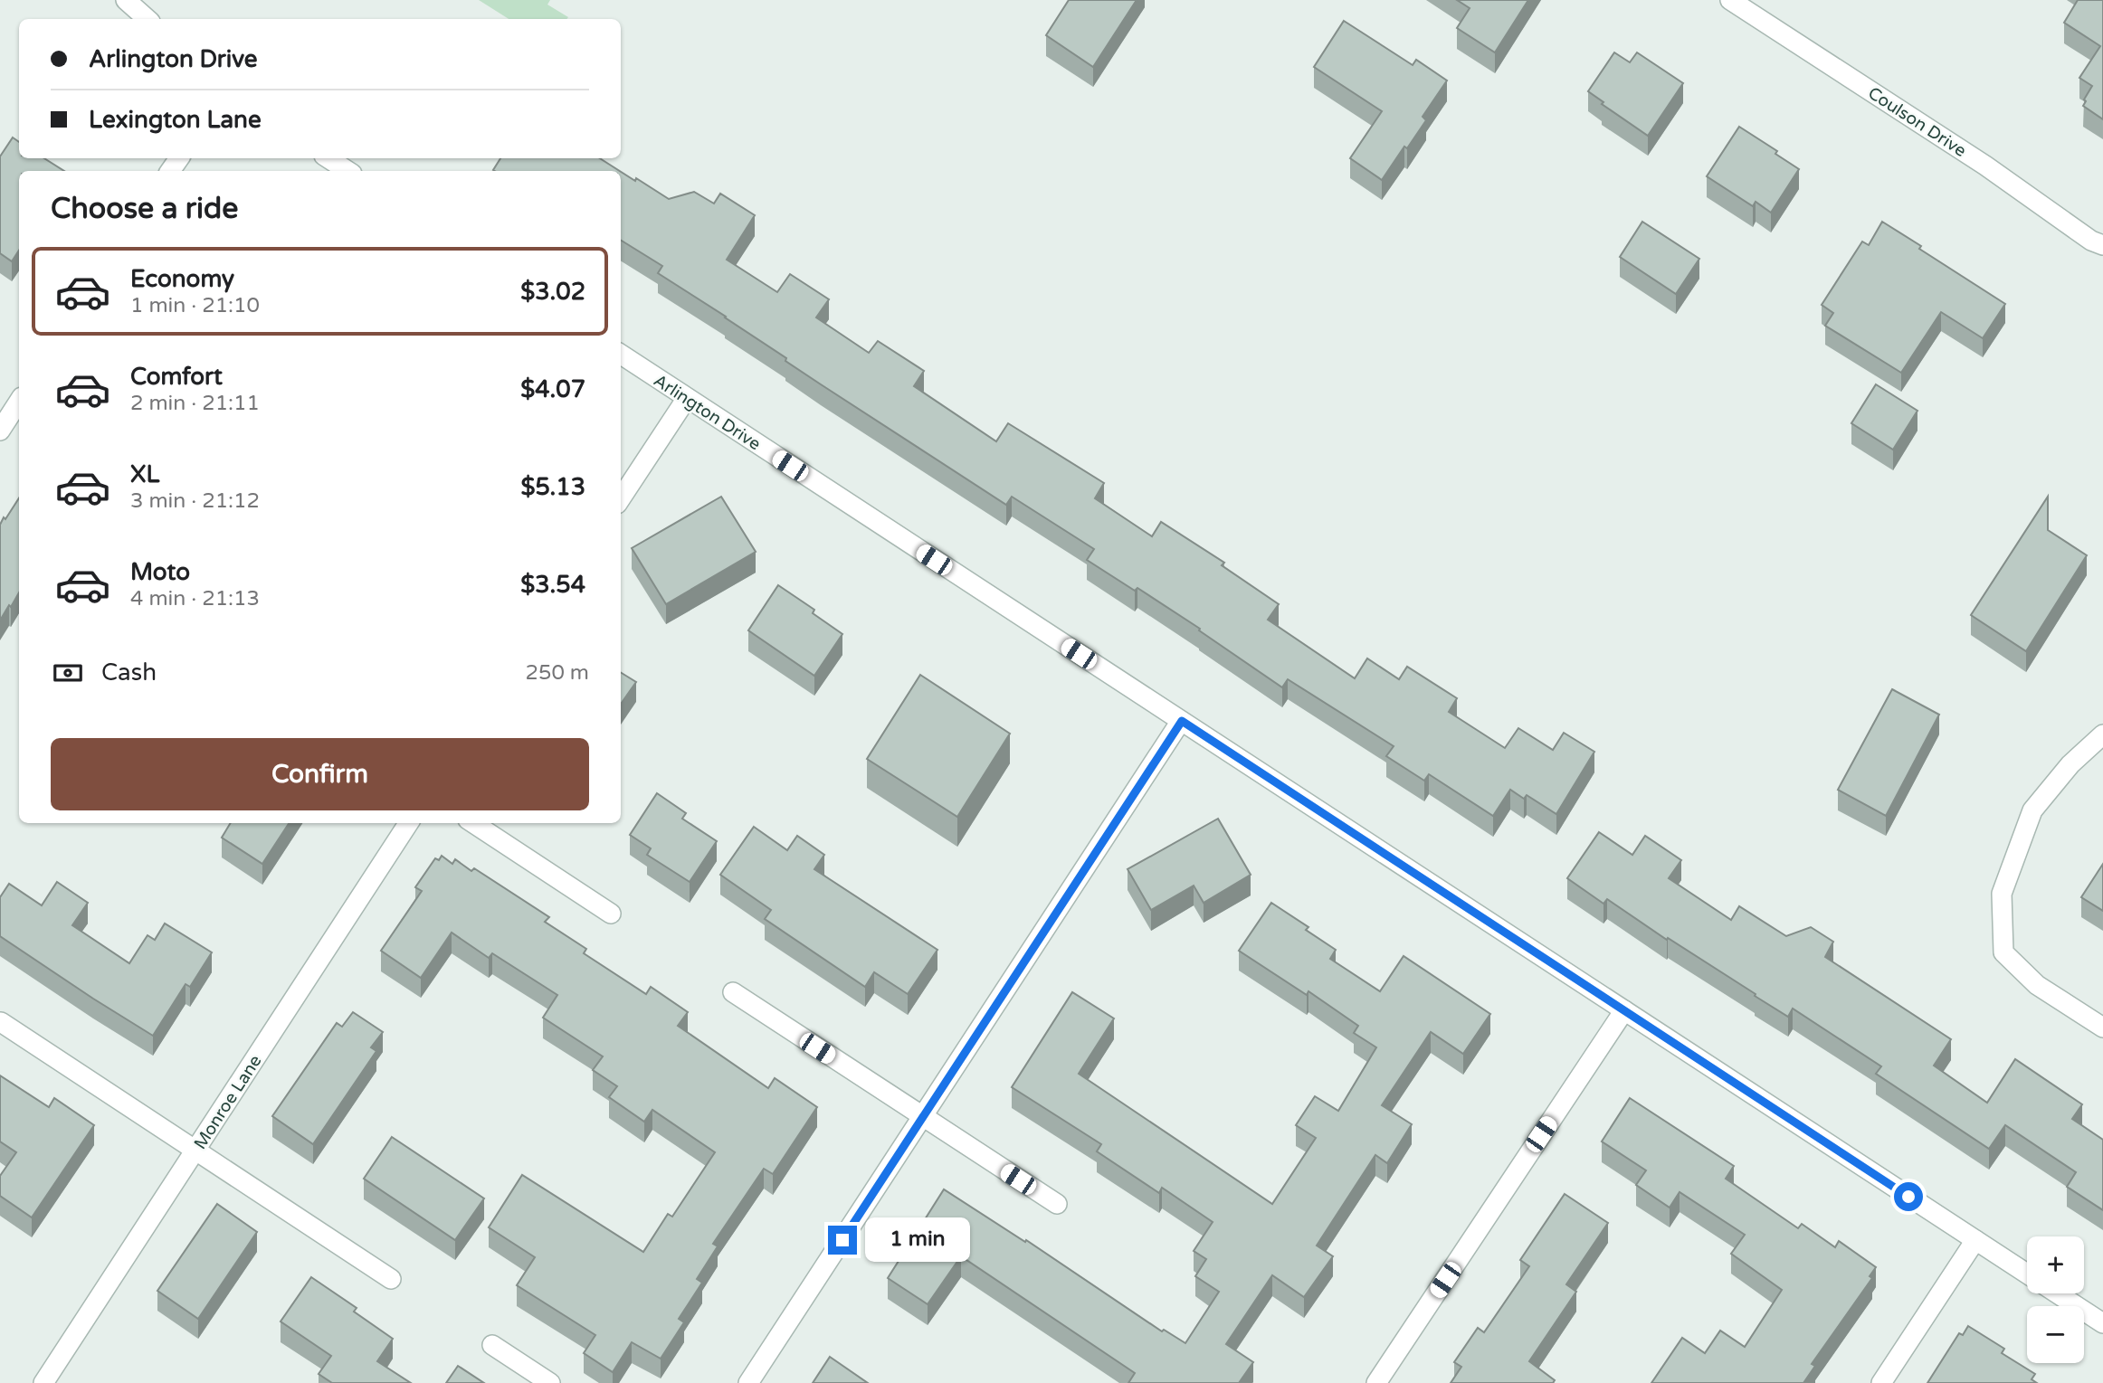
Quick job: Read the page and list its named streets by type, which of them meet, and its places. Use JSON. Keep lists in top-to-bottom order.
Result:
{
  "streets": {
    "street": ["Coulson Drive", "Arlington Drive", "Monroe Lane"]
  },
  "page": {
    "banner": ["Arlington Drive", "Lexington Lane"],
    "heading": "Choose a ride",
    "list": [
      {
        "name": "Economy",
        "note": "1 min · 21:10",
        "value": "$3.02"
      },
      {
        "name": "Comfort",
        "note": "2 min · 21:11",
        "value": "$4.07"
      },
      {
        "name": "XL",
        "note": "3 min · 21:12",
        "value": "$5.13"
      },
      {
        "name": "Moto",
        "note": "4 min · 21:13",
        "value": "$3.54"
      }
    ],
    "pay": ["Cash", "250 m"],
    "buttons": "Confirm",
    "bubble": "1 min",
    "map_buttons": ["+", "−"]
  }
}
